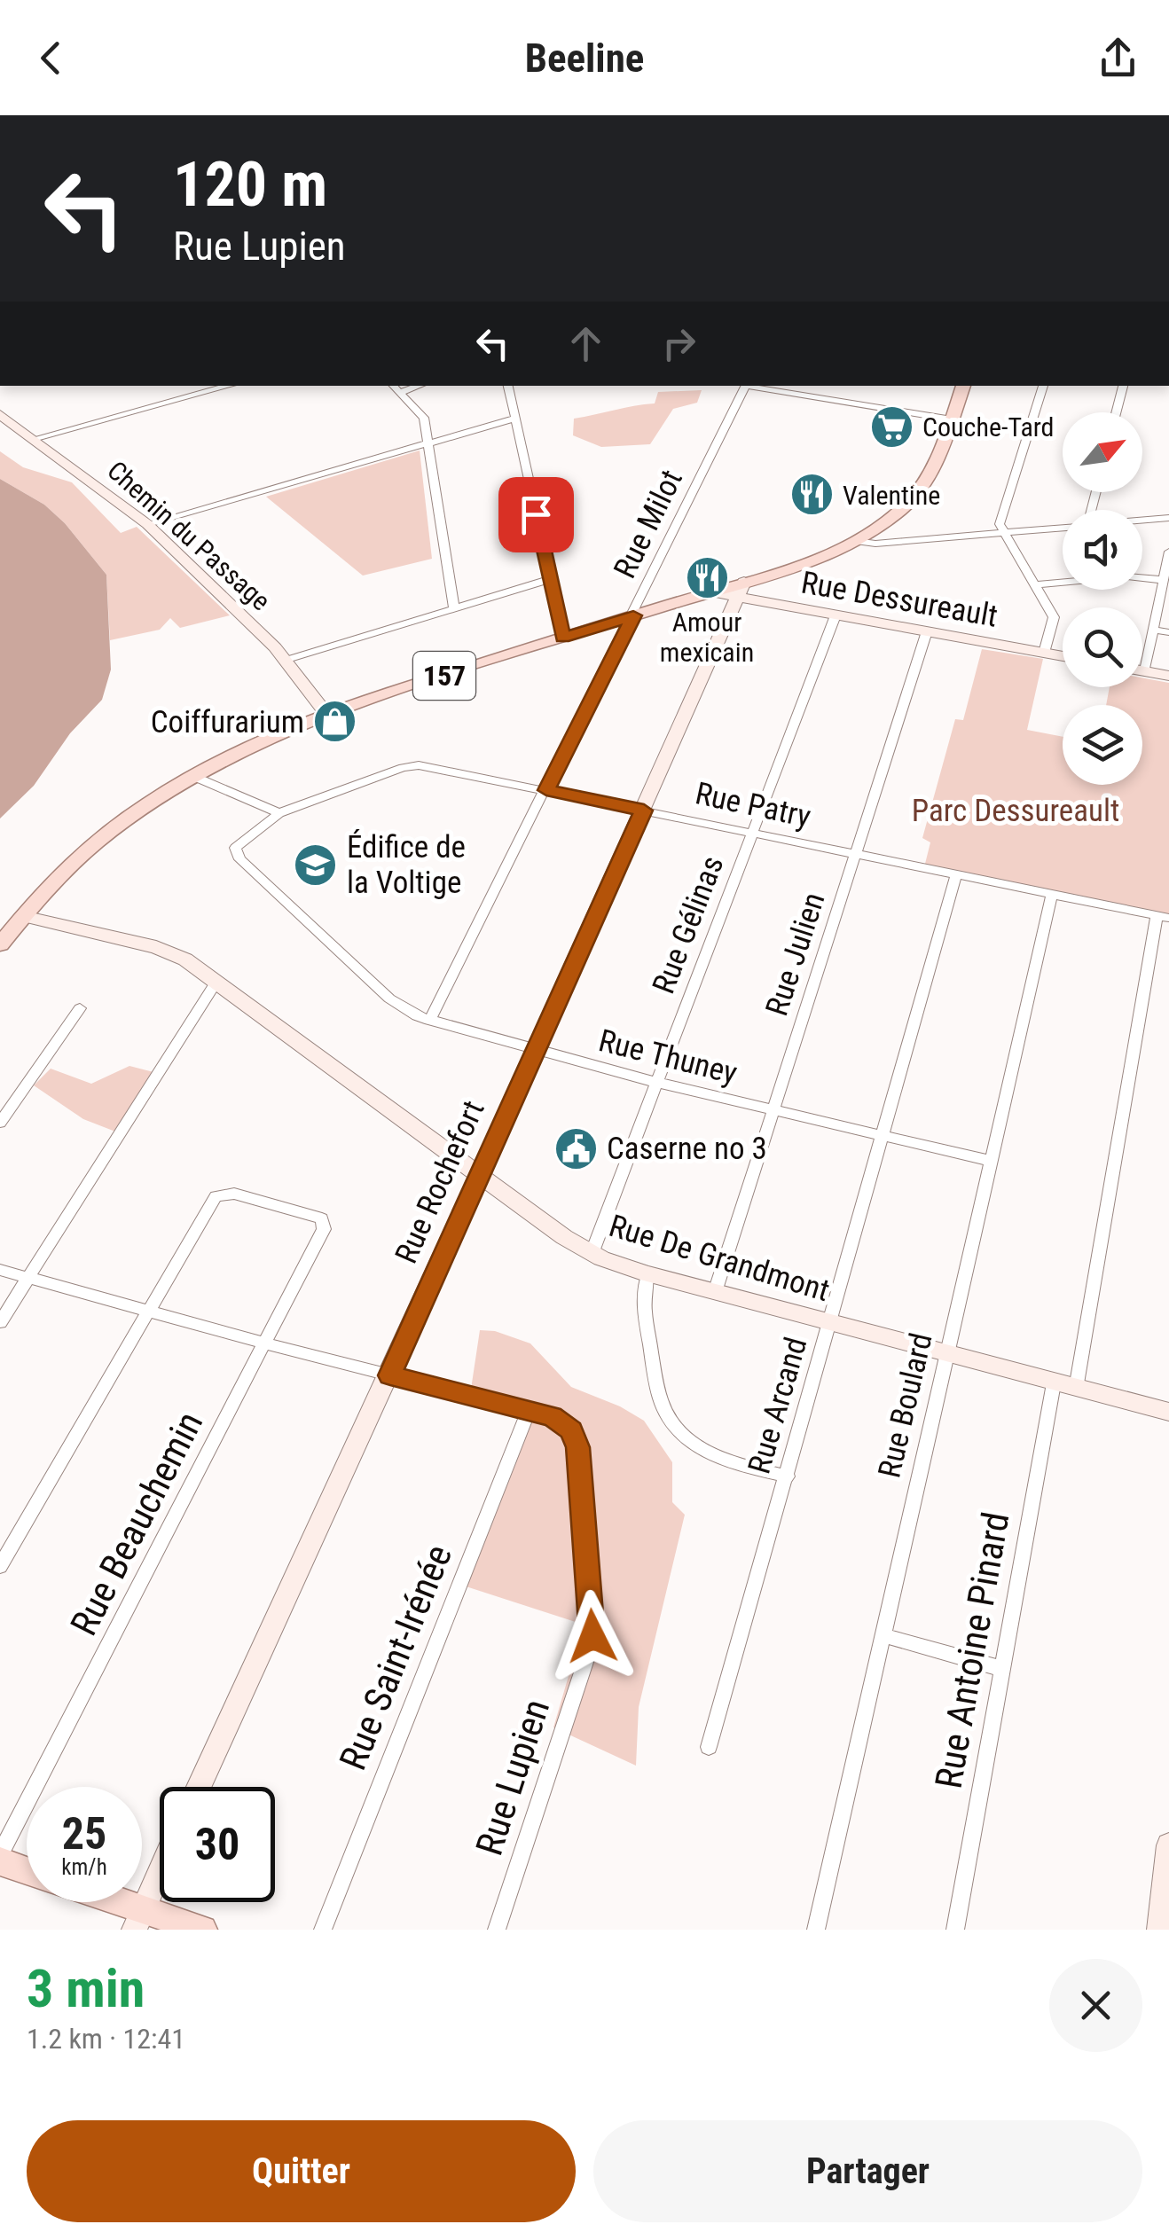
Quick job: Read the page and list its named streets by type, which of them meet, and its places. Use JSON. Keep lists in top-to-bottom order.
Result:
{
  "streets": {
    "main road": ["157"],
    "street": [
      "Rue Milot",
      "Chemin du Passage",
      "Rue Dessureault",
      "Rue Patry",
      "Rue Gélinas",
      "Rue Julien",
      "Rue Thuney",
      "Rue Rochefort",
      "Rue De Grandmont",
      "Rue Arcand",
      "Rue Boulard",
      "Rue Beauchemin",
      "Rue Antoine Pinard",
      "Rue Saint-Irénée",
      "Rue Lupien"
    ]
  },
  "crossings": [
    ["Rue Milot", "157"],
    ["Rue Milot", "Rue Patry"],
    ["Rue Milot", "Rue Thuney"],
    ["Chemin du Passage", "157"],
    ["Rue Dessureault", "157"],
    ["Rue Dessureault", "Rue Gélinas"],
    ["Rue Dessureault", "Rue Julien"],
    ["Rue Dessureault", "Rue Rochefort"],
    ["157", "Rue Rochefort"],
    ["157", "Rue De Grandmont"],
    ["Rue Patry", "Rue Gélinas"],
    ["Rue Patry", "Rue Julien"],
    ["Rue Patry", "Rue Thuney"],
    ["Rue Patry", "Rue Rochefort"],
    ["Rue Patry", "Rue Arcand"],
    ["Rue Patry", "Rue Boulard"],
    ["Rue Gélinas", "Rue Thuney"],
    ["Rue Gélinas", "Rue De Grandmont"],
    ["Rue Julien", "Rue Thuney"],
    ["Rue Julien", "Rue De Grandmont"],
    ["Rue Thuney", "Rue Rochefort"],
    ["Rue Thuney", "Rue Arcand"],
    ["Rue Thuney", "Rue Boulard"],
    ["Rue Rochefort", "Rue De Grandmont"],
    ["Rue Rochefort", "Rue Lupien"],
    ["Rue De Grandmont", "Rue Arcand"],
    ["Rue De Grandmont", "Rue Boulard"],
    ["Rue De Grandmont", "Rue Antoine Pinard"],
    ["Rue Beauchemin", "Rue Lupien"],
    ["Rue Saint-Irénée", "Rue Lupien"]
  ],
  "parks": ["Parc Dessureault"],
  "places": {
    "supermarket": ["Couche-Tard"],
    "restaurant": ["Valentine", "Amour mexicain"],
    "shop": ["Coiffurarium"],
    "school or university": ["Édifice de la Voltige"],
    "public building": ["Caserne no 3"]
  },
  "north": "top right",
  "page": {
    "header": "Beeline",
    "turn": ["120 m", "Rue Lupien"],
    "speed": "25 km/h",
    "limit": "30",
    "heading": ["3 min", "1.2 km · 12:41"],
    "buttons": ["Quitter", "Partager"]
  }
}
